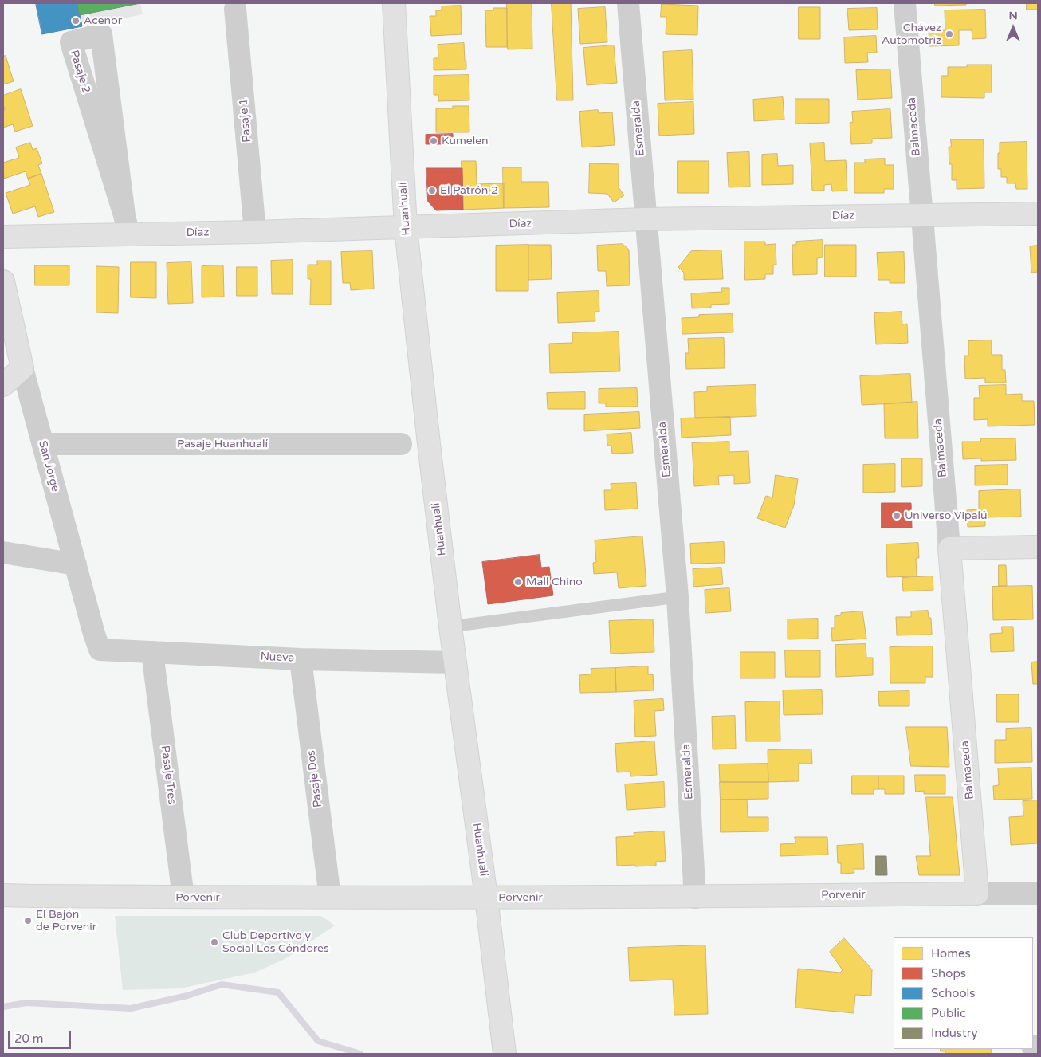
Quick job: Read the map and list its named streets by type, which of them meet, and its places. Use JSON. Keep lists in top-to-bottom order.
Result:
{
  "streets": {
    "street": [
      "Pasaje 2",
      "Pasaje 1",
      "Balmaceda",
      "Esmeralda",
      "Huanhualí",
      "Díaz",
      "Pasaje Huanhualí",
      "San Jorge",
      "Nueva",
      "Pasaje Tres",
      "Pasaje Dos",
      "Porvenir"
    ]
  },
  "crossings": [
    ["Pasaje 2", "Díaz"],
    ["Pasaje 1", "Díaz"],
    ["Balmaceda", "Díaz"],
    ["Balmaceda", "Porvenir"],
    ["Esmeralda", "Díaz"],
    ["Esmeralda", "Porvenir"],
    ["Huanhualí", "Díaz"],
    ["Huanhualí", "Nueva"],
    ["Huanhualí", "Porvenir"],
    ["Pasaje Huanhualí", "San Jorge"],
    ["San Jorge", "Nueva"],
    ["Nueva", "Pasaje Tres"],
    ["Nueva", "Pasaje Dos"],
    ["Pasaje Tres", "Porvenir"],
    ["Pasaje Dos", "Porvenir"]
  ],
  "places": [
    "Acenor",
    "Chávez Automotriz",
    "Kumelen",
    "El Patrón 2",
    "Universo Vipalú",
    "Mall Chino",
    "El Bajón de Porvenir",
    "Club Deportivo y Social Los Cóndores"
  ],
  "legend": [
    "Homes",
    "Shops",
    "Schools",
    "Public",
    "Industry"
  ],
  "scale_bar": "20 m",
  "north": "top"
}
